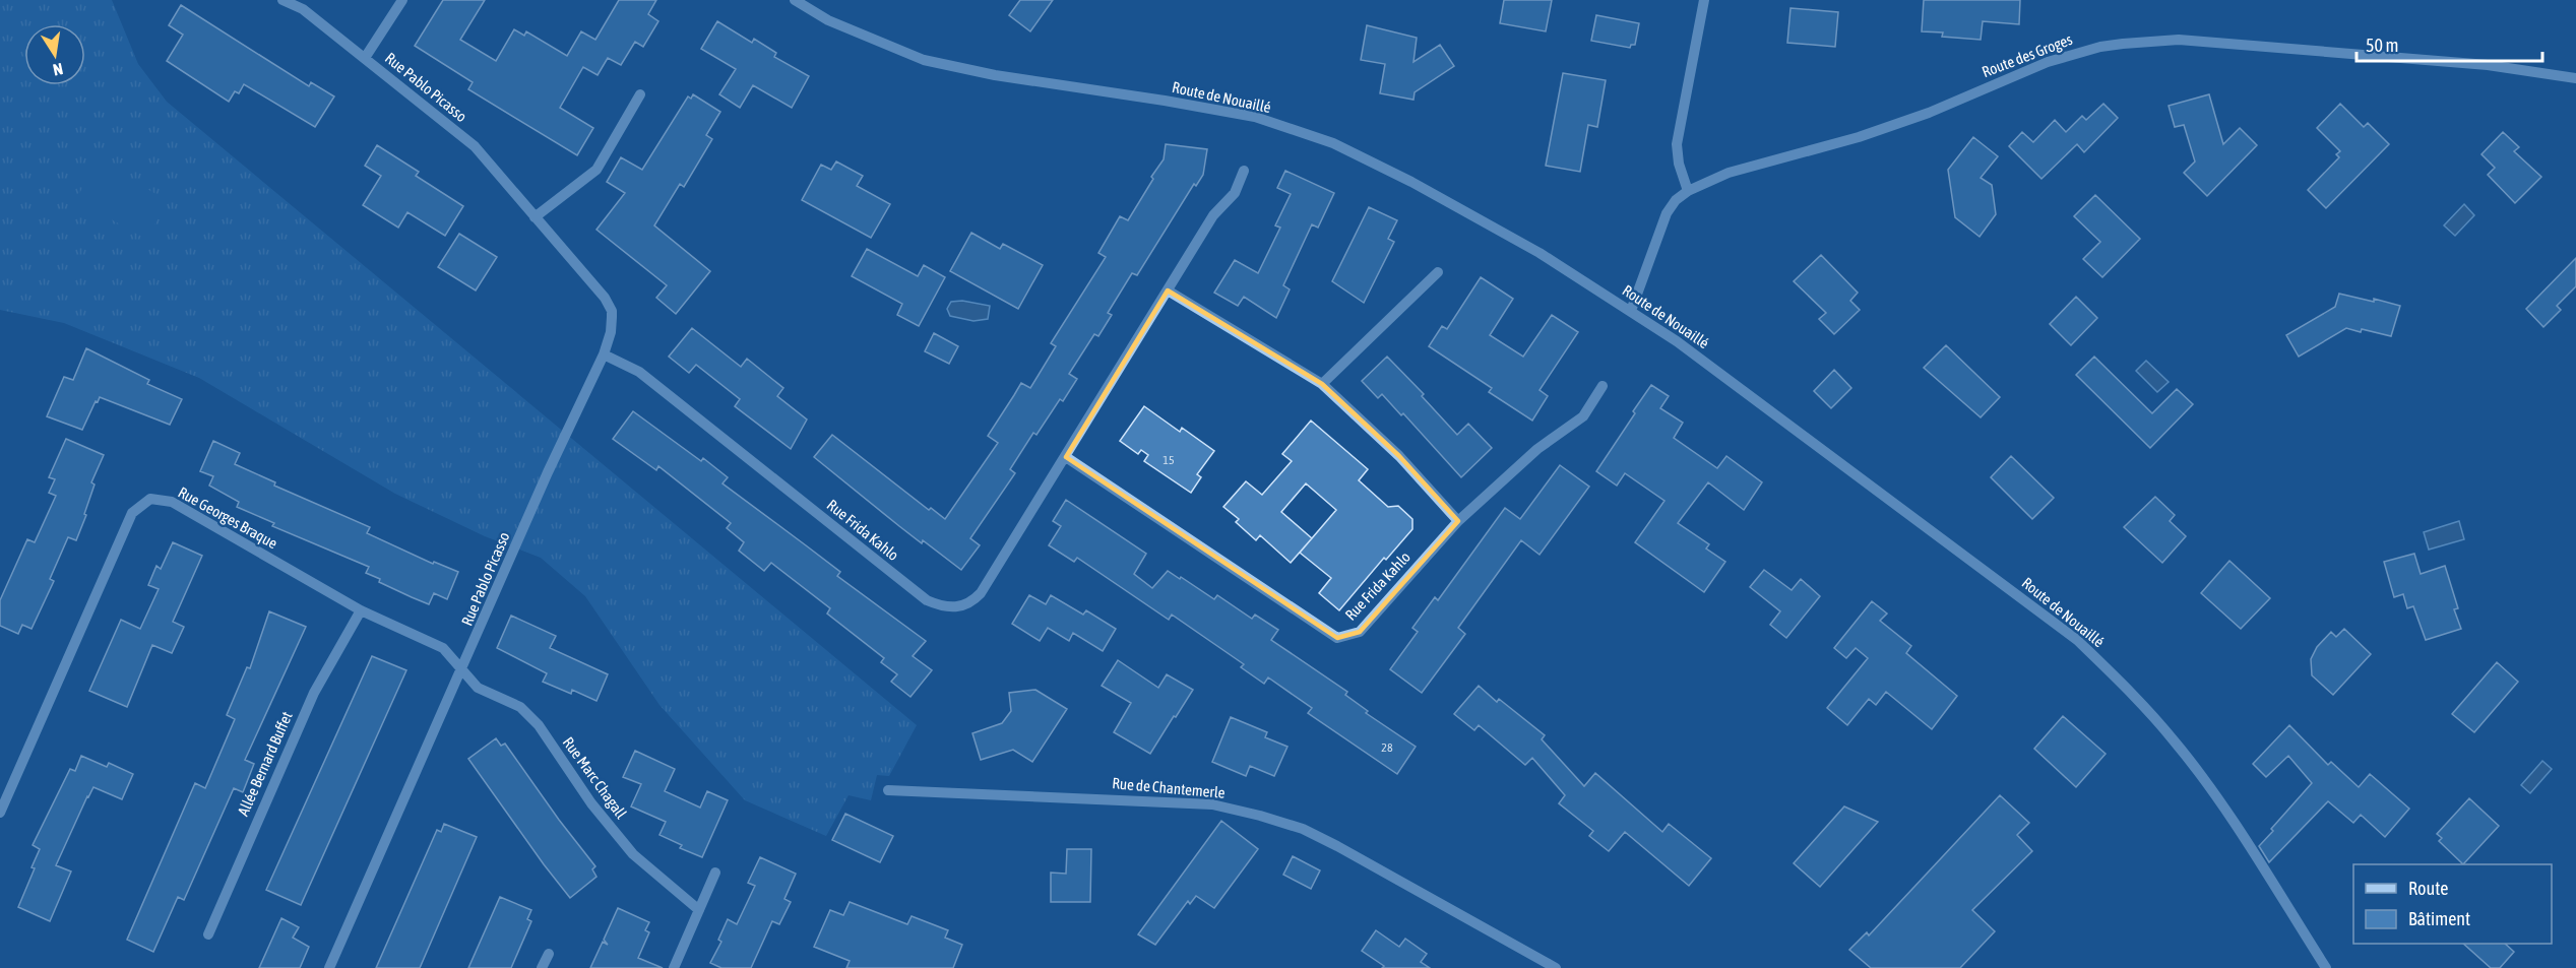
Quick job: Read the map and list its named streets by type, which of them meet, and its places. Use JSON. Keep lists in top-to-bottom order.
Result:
{
  "streets": {
    "street": [
      "Route des Groges",
      "Rue Pablo Picasso",
      "Route de Nouaillé",
      "Rue Georges Braque",
      "Rue Frida Kahlo",
      "Allée Bernard Buffet",
      "Rue Marc Chagall",
      "Rue de Chantemerle"
    ]
  },
  "crossings": [
    ["Rue Pablo Picasso", "Rue Georges Braque"],
    ["Rue Pablo Picasso", "Rue Frida Kahlo"],
    ["Rue Pablo Picasso", "Rue Marc Chagall"],
    ["Rue Georges Braque", "Allée Bernard Buffet"],
    ["Rue Georges Braque", "Rue Marc Chagall"]
  ],
  "house_numbers": ["15", "28"],
  "legend": ["Route", "Bâtiment"],
  "scale_bar": "50 m",
  "north": "bottom"
}
